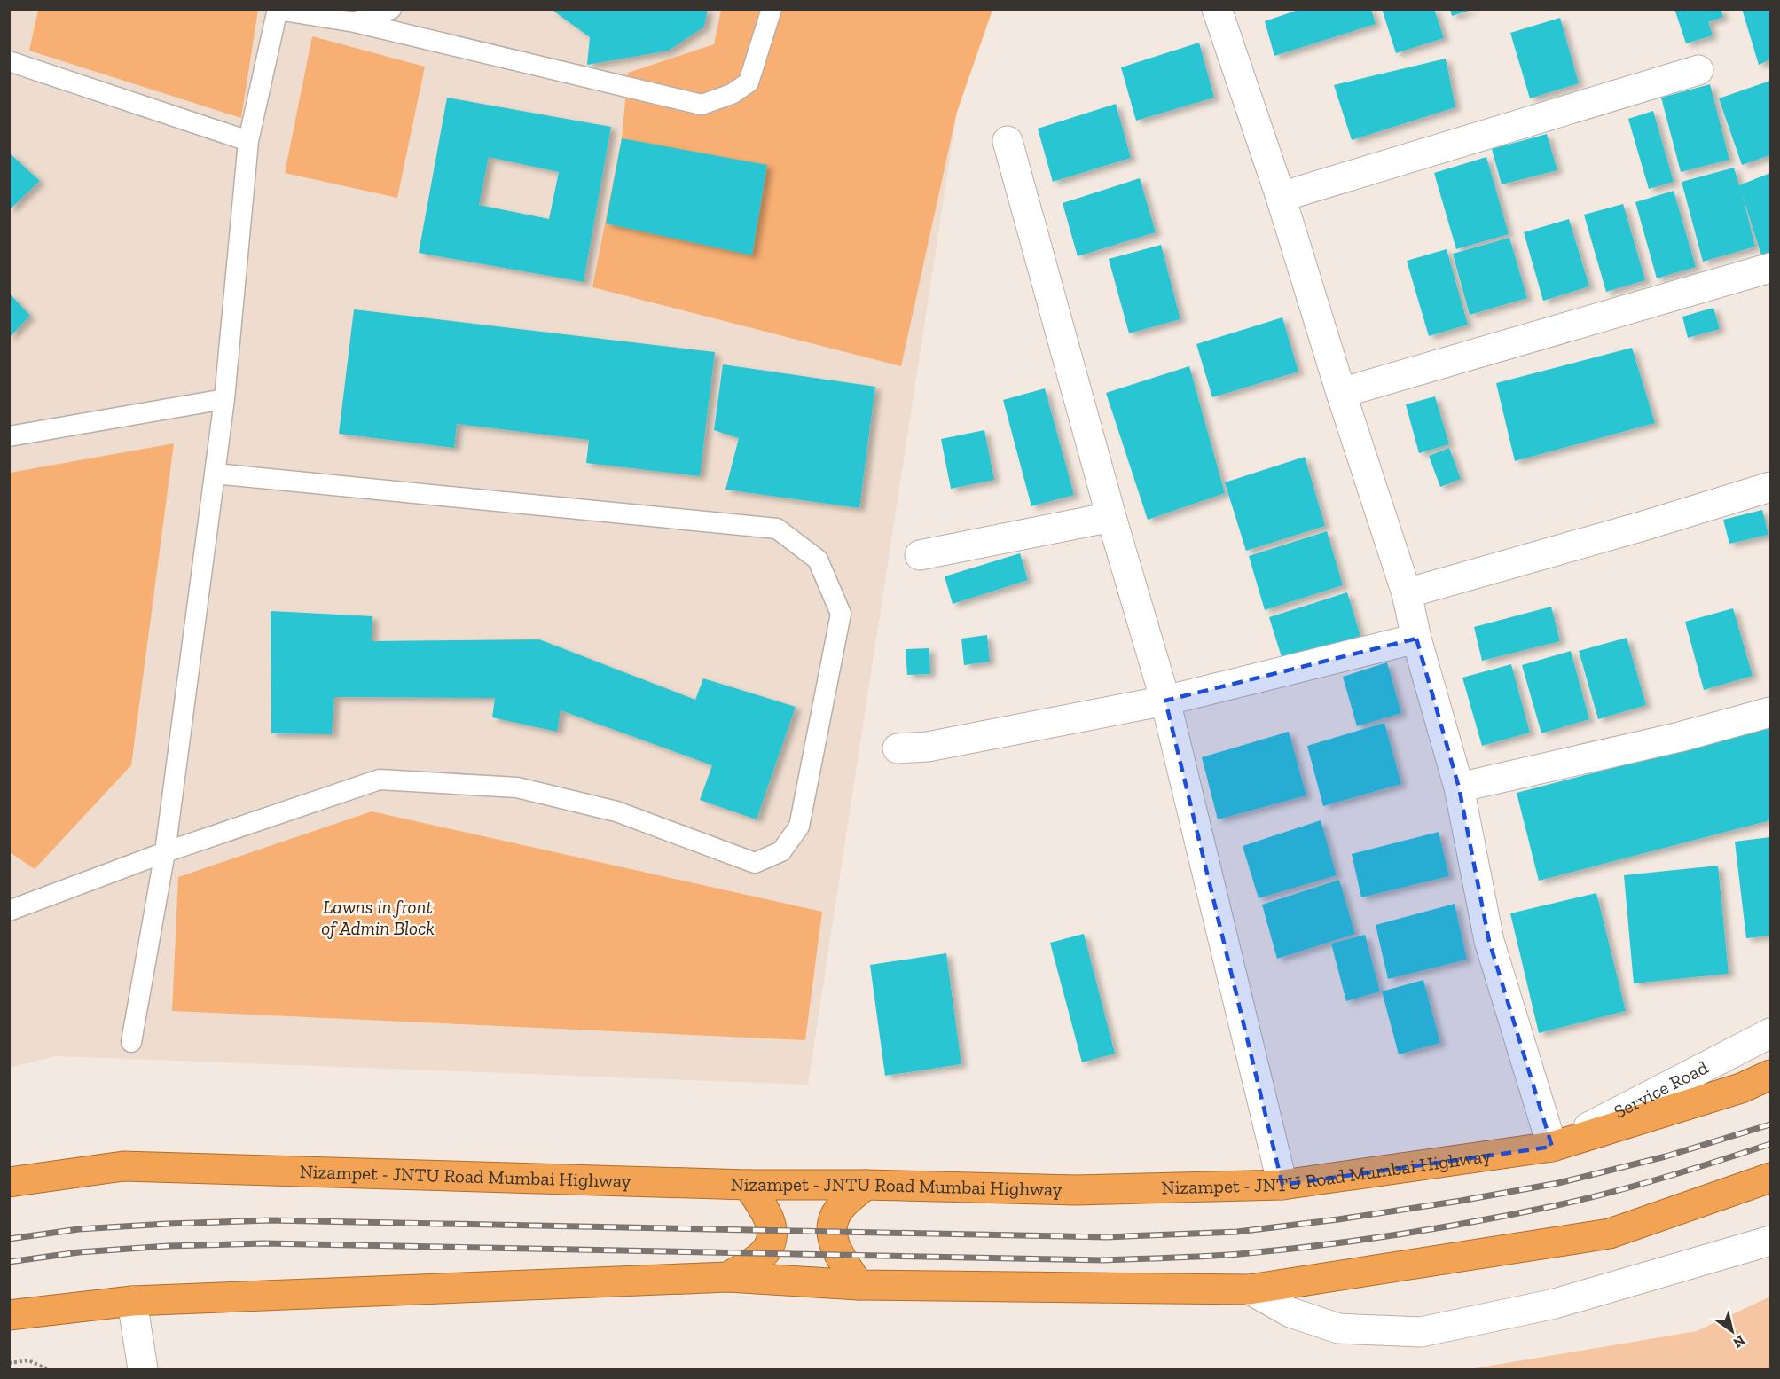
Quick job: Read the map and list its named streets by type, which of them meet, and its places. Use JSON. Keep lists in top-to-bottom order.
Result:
{
  "streets": {
    "highway": ["Nizampet - JNTU Road Mumbai Highway"],
    "street": ["Service Road"]
  },
  "crossings": [
    ["Service Road", "Nizampet - JNTU Road Mumbai Highway"]
  ],
  "parks": ["Lawns in front of Admin Block"],
  "north": "bottom right"
}
